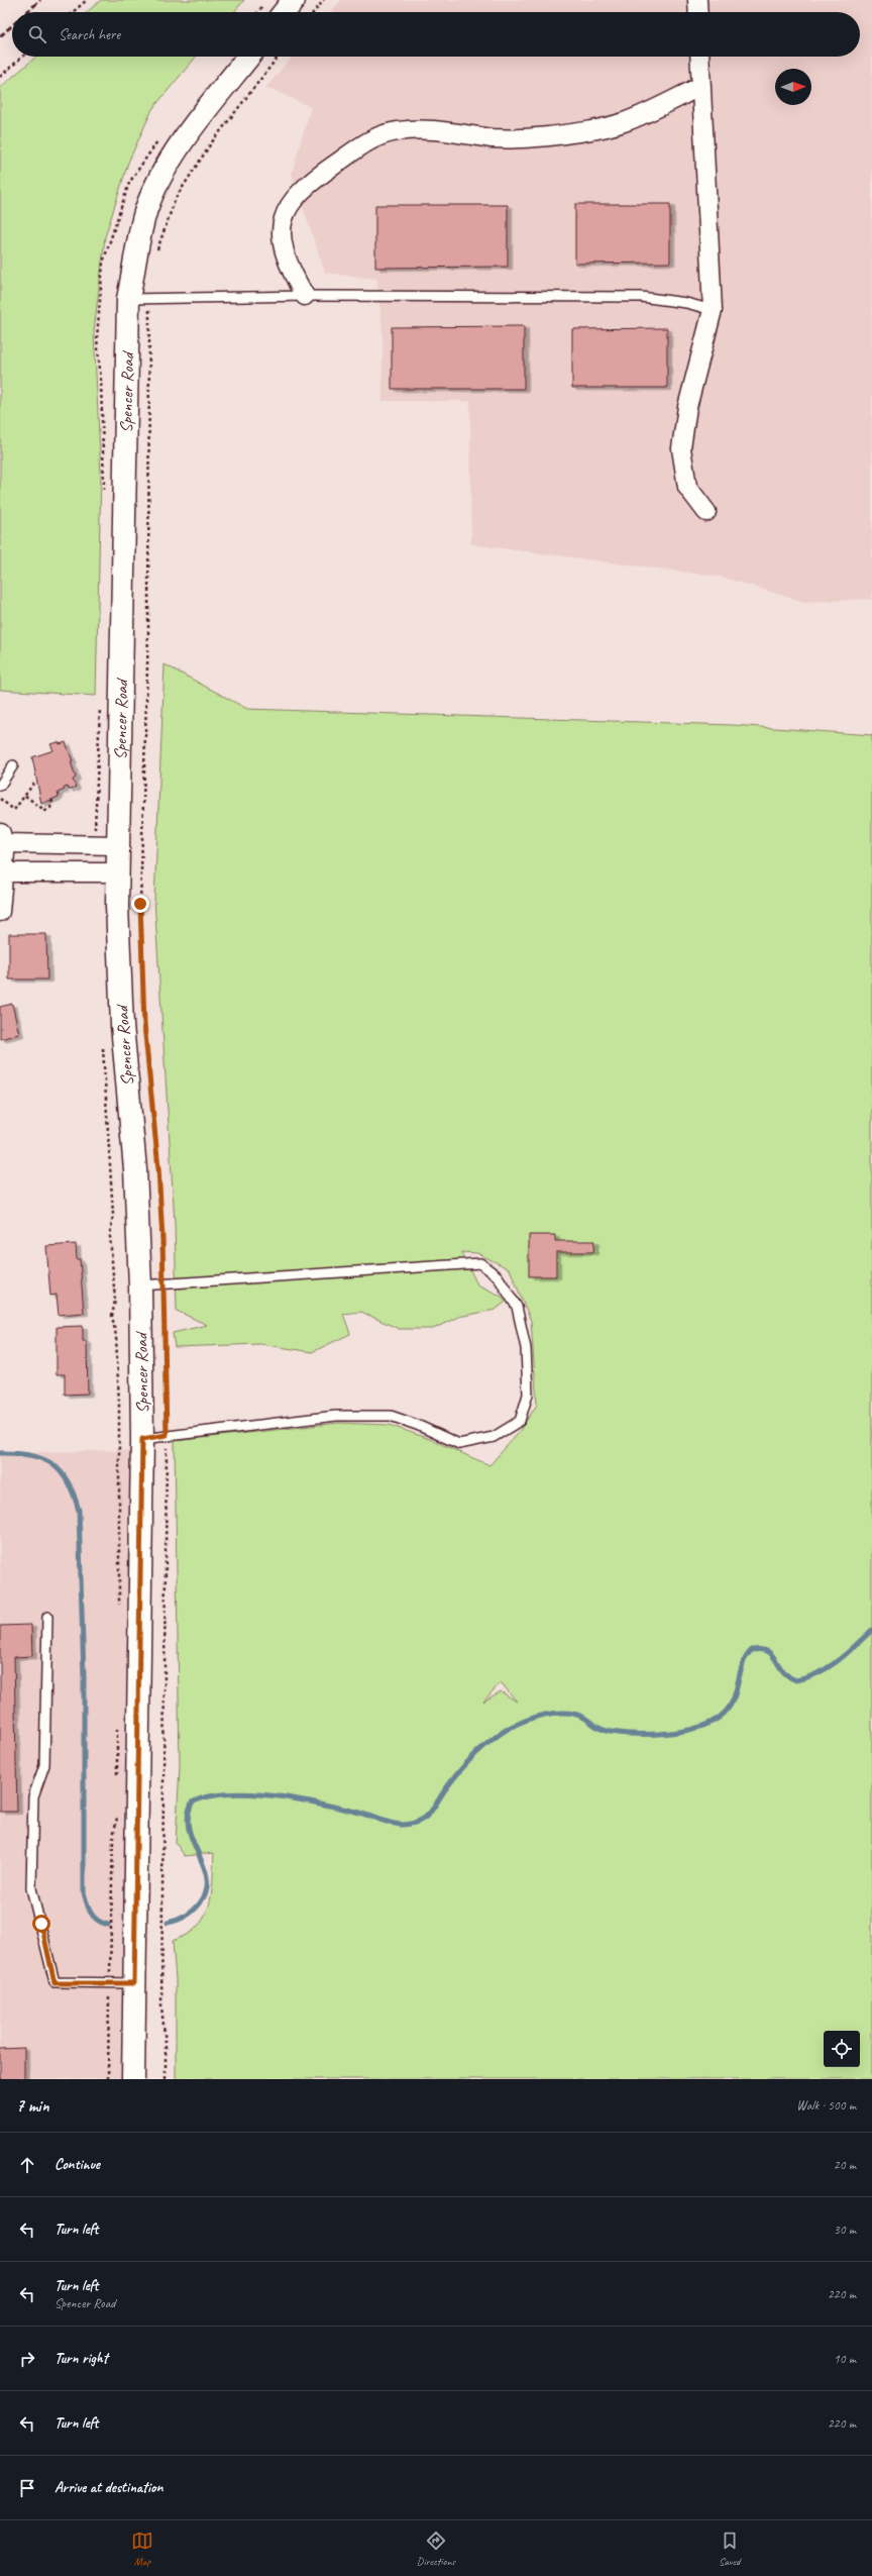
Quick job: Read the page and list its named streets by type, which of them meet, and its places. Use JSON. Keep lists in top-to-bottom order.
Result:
{
  "streets": {
    "street": ["Spencer Road"]
  },
  "north": "right",
  "page": {
    "search": "Search here",
    "heading": ["7 min", "Walk · 500 m"],
    "list": [
      ["Continue", "20 m"],
      ["Turn left", "30 m"],
      ["Turn left", "Spencer Road", "220 m"],
      ["Turn right", "10 m"],
      ["Turn left", "220 m"],
      "Arrive at destination"
    ],
    "nav": ["Map", "Directions", "Saved"]
  }
}
